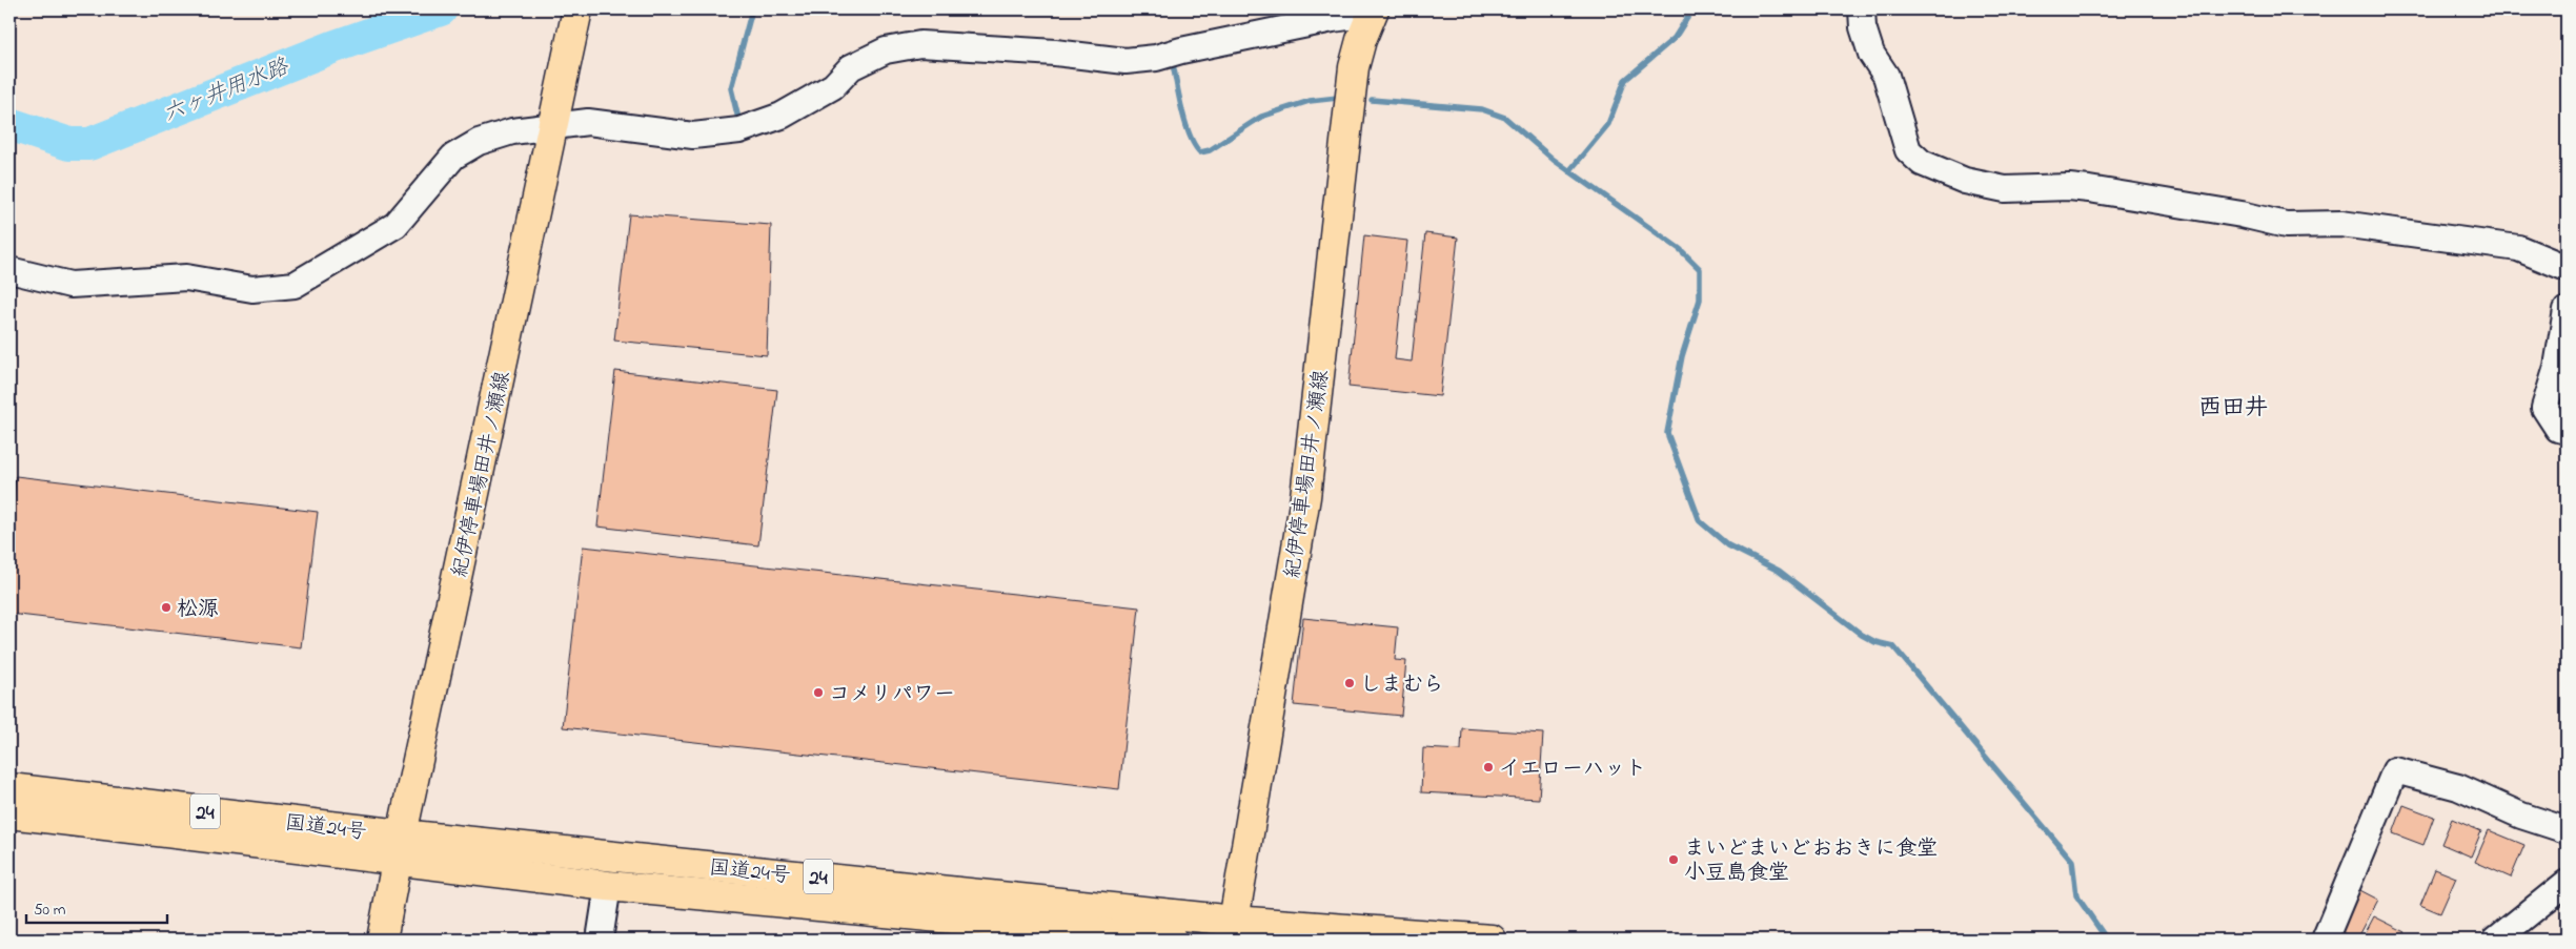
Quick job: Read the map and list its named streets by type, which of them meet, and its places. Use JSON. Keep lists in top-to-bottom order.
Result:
{
  "streets": {
    "main road": ["紀伊停車場田井ノ瀬線", "24", "国道24号"]
  },
  "crossings": [
    ["紀伊停車場田井ノ瀬線", "国道24号"]
  ],
  "districts": ["西田井"],
  "water": ["六ヶ井用水路"],
  "places": [
    "松源",
    "しまむら",
    "コメリパワー",
    "イエローハット",
    "まいどまいどおおきに食堂 小豆島食堂"
  ],
  "scale_bar": "50 m"
}
